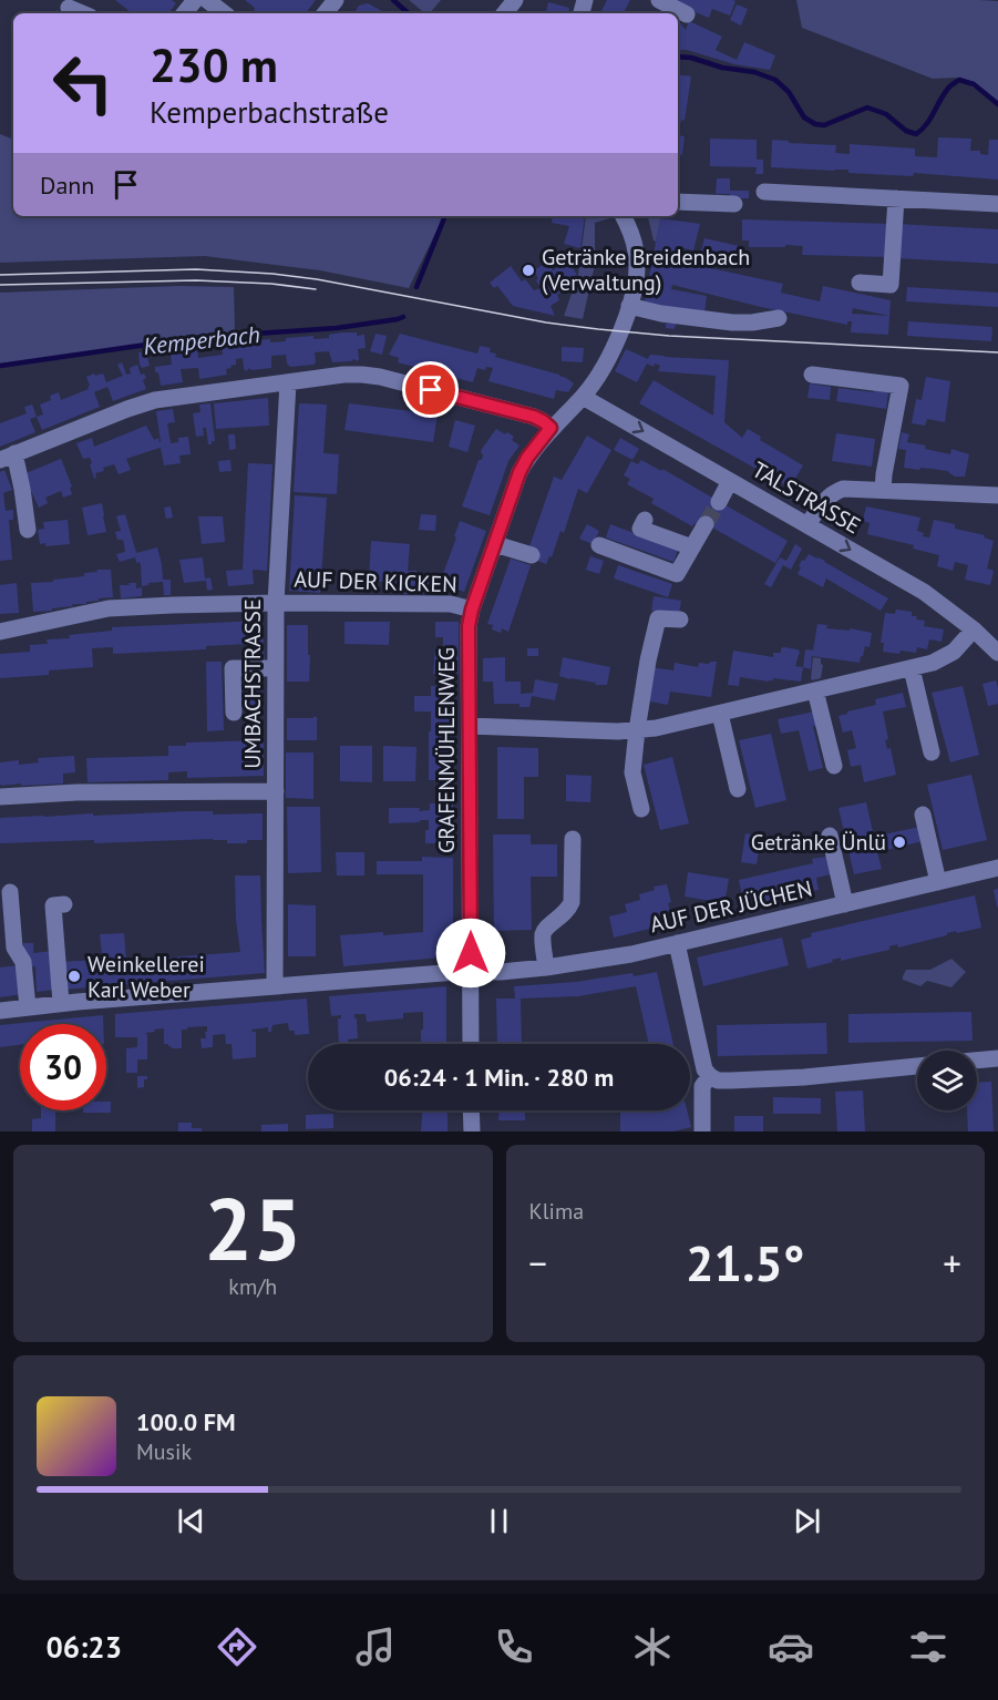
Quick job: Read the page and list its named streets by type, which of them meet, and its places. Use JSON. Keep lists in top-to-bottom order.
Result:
{
  "streets": {
    "street": [
      "TALSTRASSE",
      "AUF DER KICKEN",
      "UMBACHSTRASSE",
      "GRAFENMÜHLENWEG",
      "AUF DER JÜCHEN"
    ]
  },
  "crossings": [
    ["TALSTRASSE", "GRAFENMÜHLENWEG"],
    ["AUF DER KICKEN", "UMBACHSTRASSE"],
    ["AUF DER KICKEN", "GRAFENMÜHLENWEG"],
    ["UMBACHSTRASSE", "AUF DER JÜCHEN"],
    ["GRAFENMÜHLENWEG", "AUF DER JÜCHEN"]
  ],
  "one_way": ["TALSTRASSE"],
  "water": ["Kemperbach"],
  "places": ["Getränke Breidenbach (Verwaltung)", "Getränke Ünlü", "Weinkellerei Karl Weber"],
  "page": {
    "turn": ["230 m", "Kemperbachstraße"],
    "then": "Dann",
    "limit": "30",
    "trip": "06:24 · 1 Min. · 280 m",
    "tile": [
      ["25", "km/h"],
      "Klima"
    ],
    "heat": ["−", "21.5°", "+"],
    "song": ["100.0 FM", "Musik"],
    "tabs": "06:23"
  }
}
